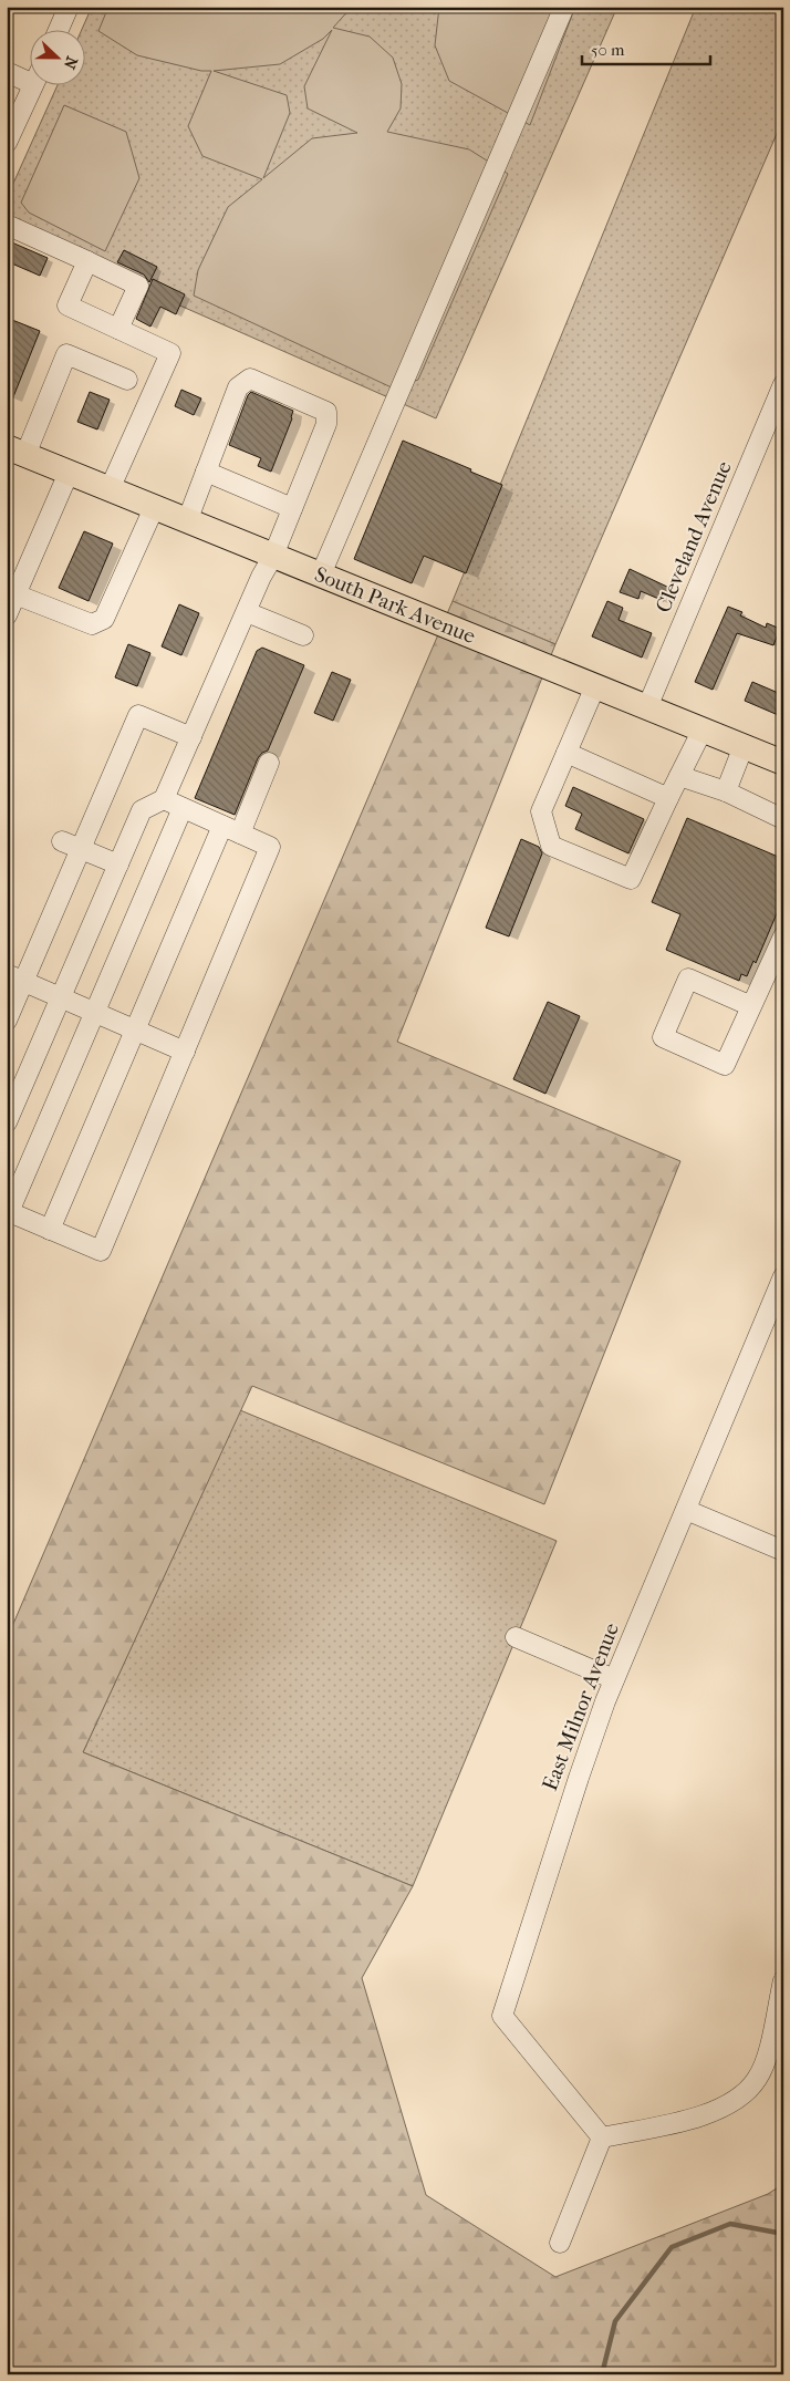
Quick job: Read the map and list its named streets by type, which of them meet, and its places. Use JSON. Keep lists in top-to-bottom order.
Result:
{
  "streets": {
    "main road": ["South Park Avenue"],
    "street": ["Cleveland Avenue", "East Milnor Avenue"]
  },
  "crossings": [
    ["Cleveland Avenue", "South Park Avenue"]
  ],
  "scale_bar": "50 m",
  "north": "right"
}
